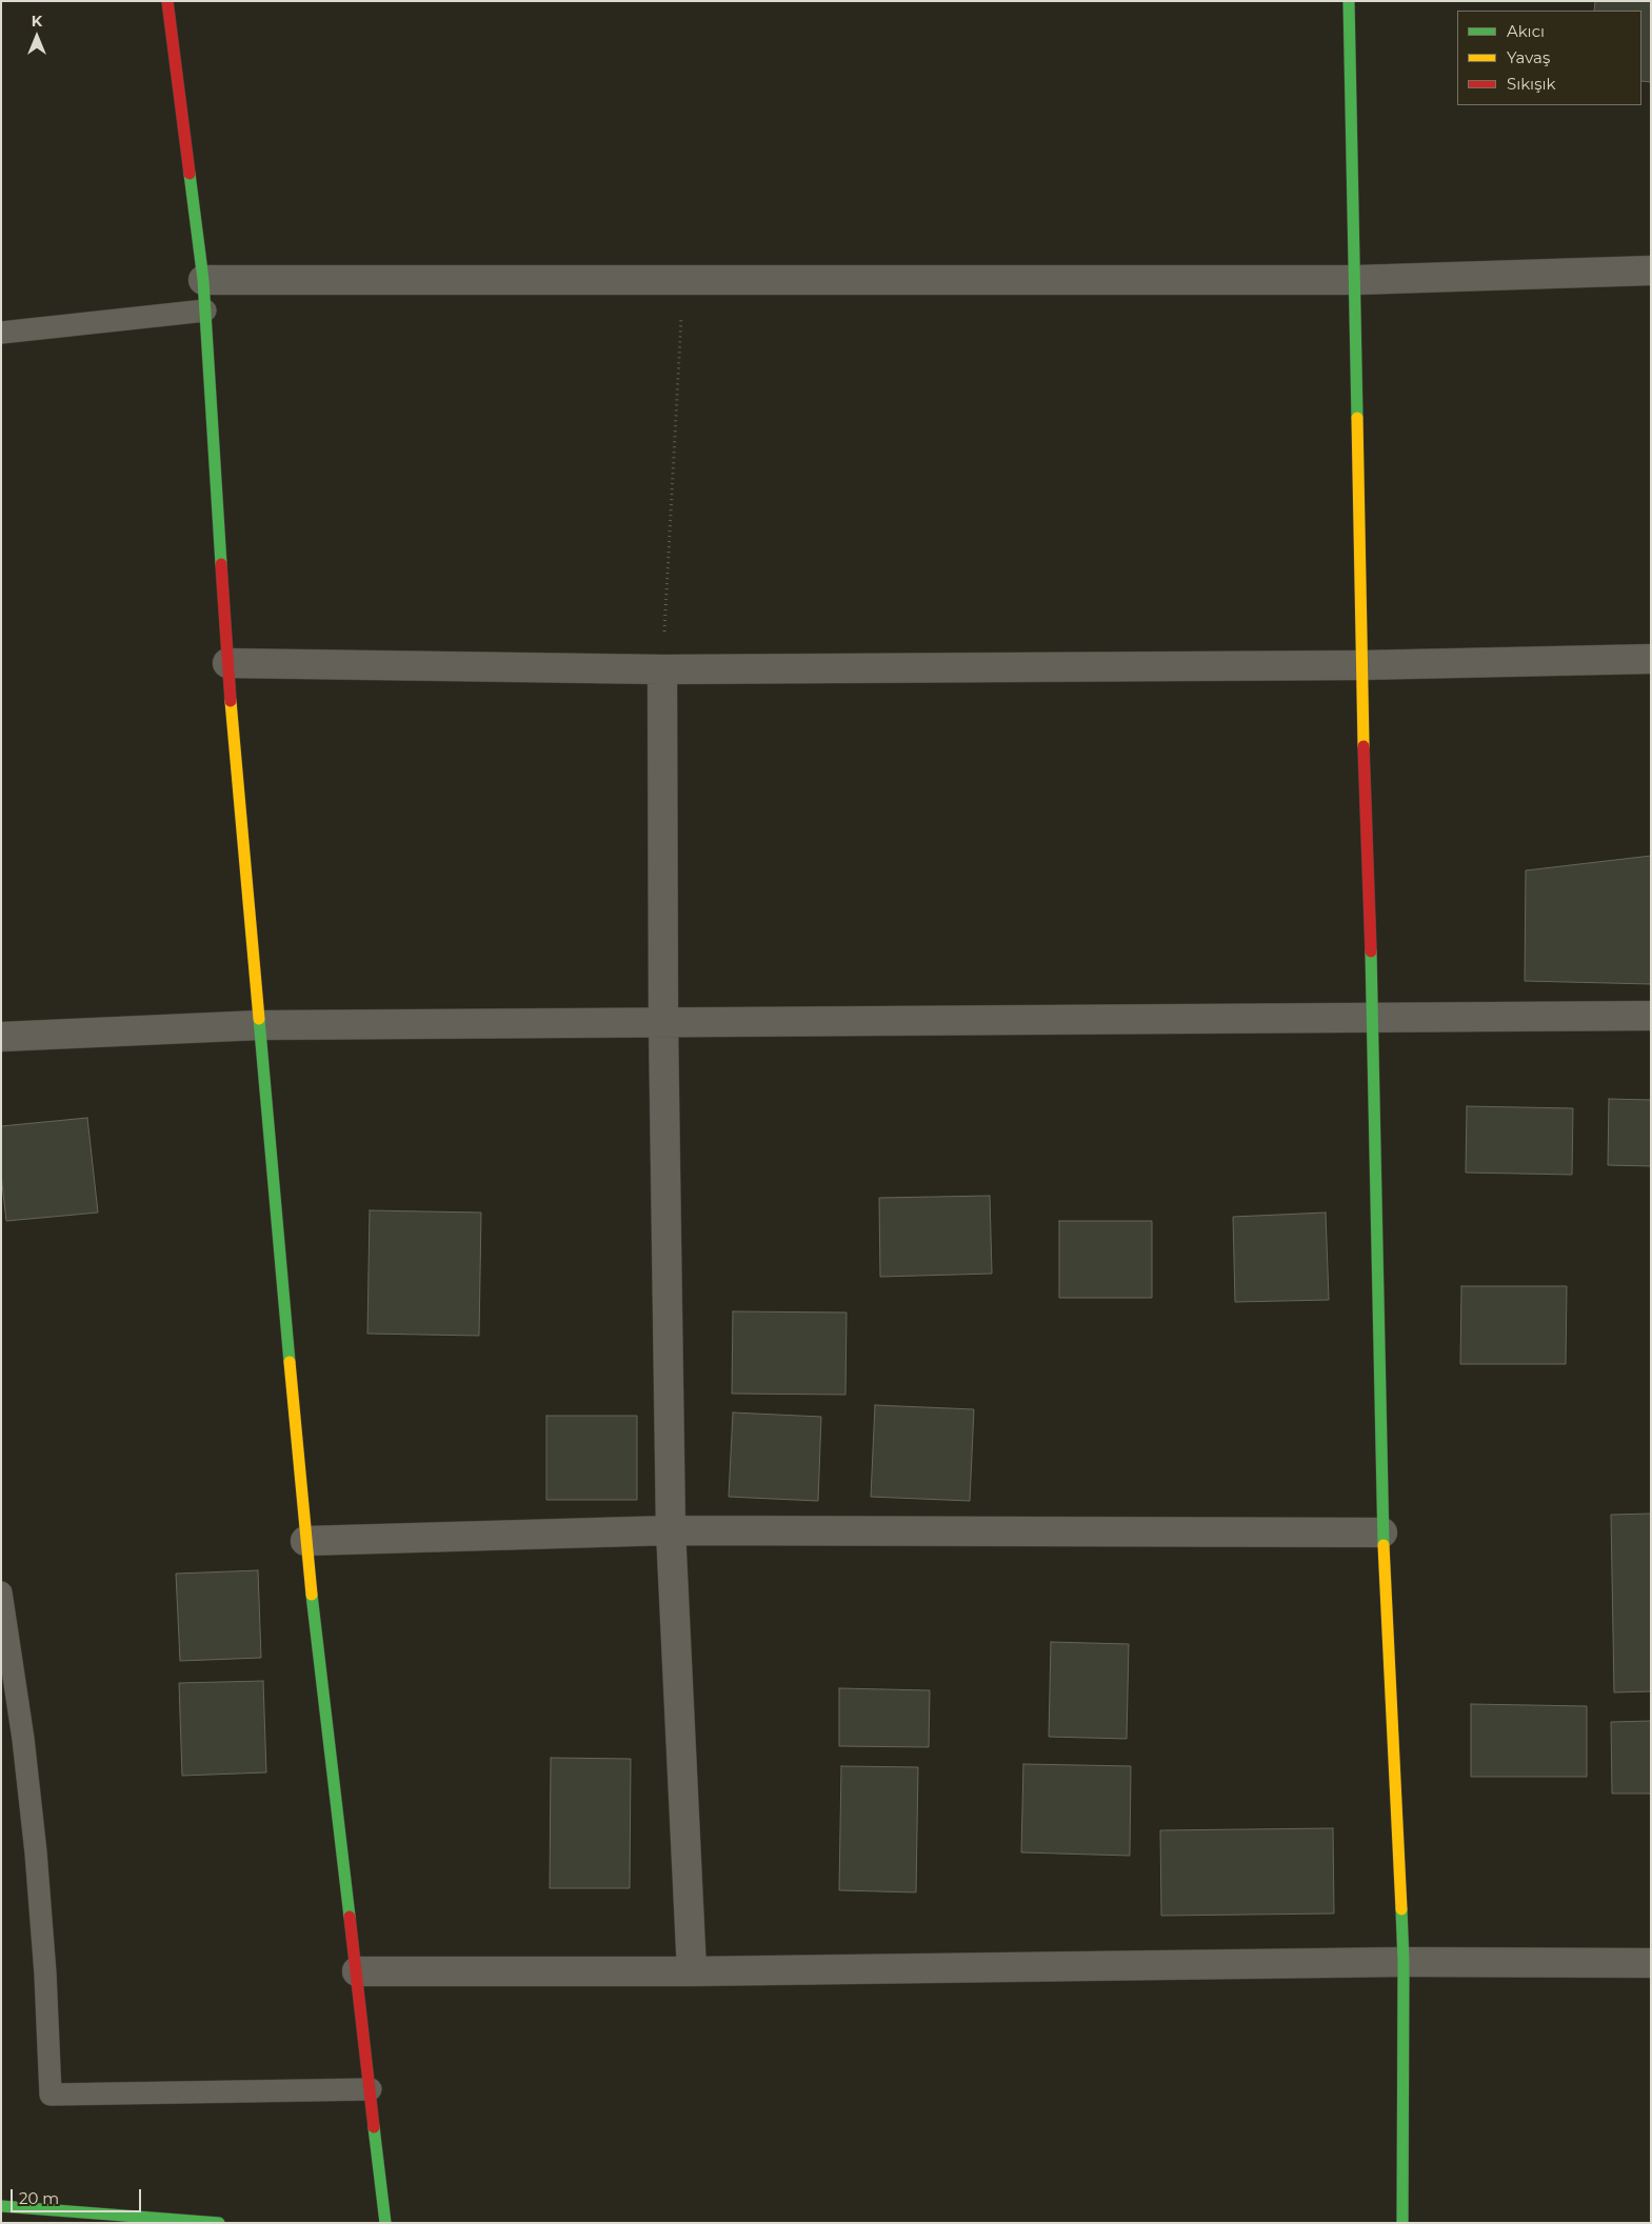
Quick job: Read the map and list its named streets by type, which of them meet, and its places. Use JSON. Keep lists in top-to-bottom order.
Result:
{
  "legend": ["Akıcı", "Yavaş", "Sıkışık"],
  "scale_bar": "20 m",
  "north": "top"
}
